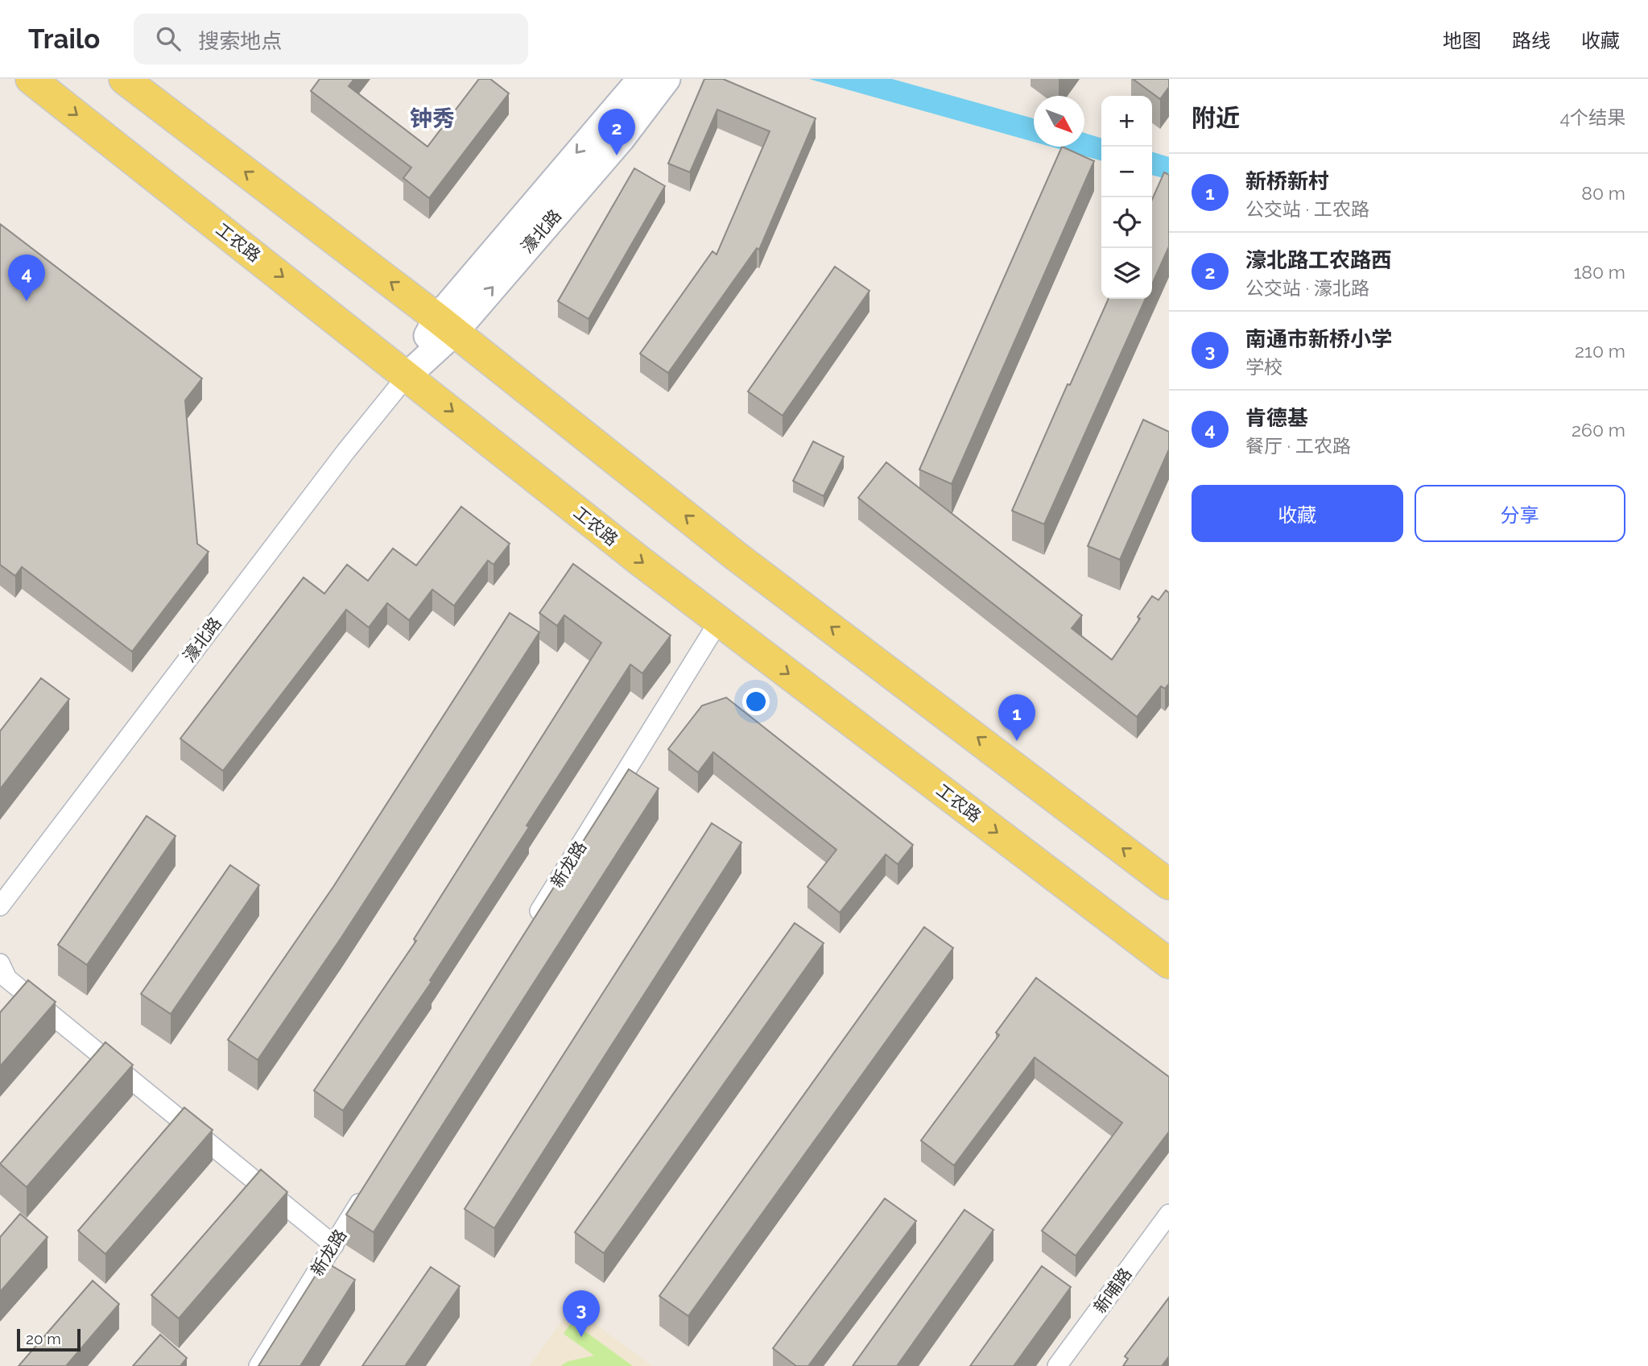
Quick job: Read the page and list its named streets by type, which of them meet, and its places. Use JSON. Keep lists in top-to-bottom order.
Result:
{
  "streets": {
    "main road": ["工农路"],
    "street": ["濠北路", "新龙路", "新哺路"]
  },
  "crossings": [
    ["濠北路", "工农路"],
    ["工农路", "新龙路"]
  ],
  "districts": ["钟秀"],
  "scale_bar": "20 m",
  "north": "bottom right",
  "page": {
    "header": "Trailo",
    "search": "搜索地点",
    "nav": ["地图", "路线", "收藏"],
    "heading": ["附近", "4个结果"],
    "map_buttons": ["+", "−"],
    "pins": [
      "2",
      "4",
      "1",
      "3"
    ],
    "list": [
      {
        "mark": "1",
        "name": "新桥新村",
        "note": "公交站 · 工农路",
        "value": "80 m"
      },
      {
        "mark": "2",
        "name": "濠北路工农路西",
        "note": "公交站 · 濠北路",
        "value": "180 m"
      },
      {
        "mark": "3",
        "name": "南通市新桥小学",
        "note": "学校",
        "value": "210 m"
      },
      {
        "mark": "4",
        "name": "肯德基",
        "note": "餐厅 · 工农路",
        "value": "260 m"
      }
    ],
    "buttons": ["收藏", "分享"],
    "scale": "20 m"
  }
}
